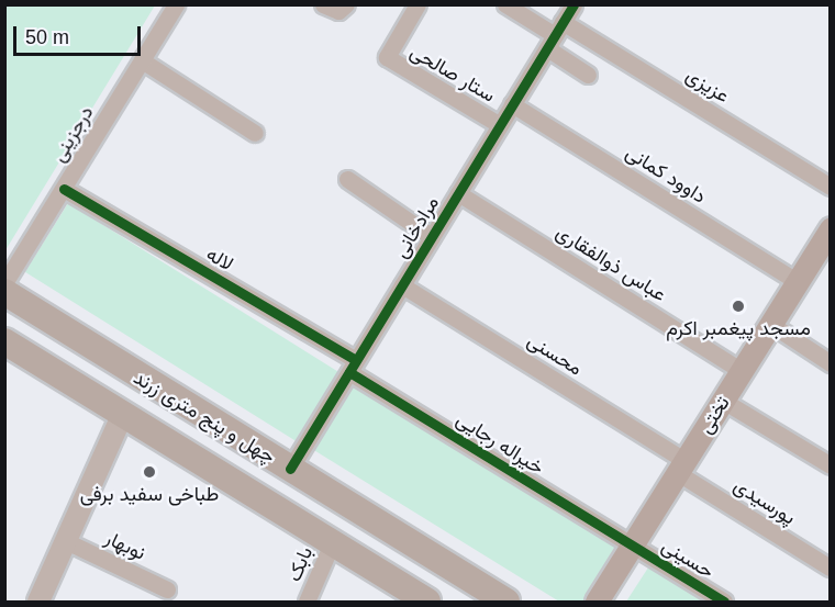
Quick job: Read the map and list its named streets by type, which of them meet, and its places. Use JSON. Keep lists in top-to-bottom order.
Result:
{
  "streets": {
    "main road": ["تختی", "چهل و پنج متری زرند"],
    "street": [
      "ستار صالحی",
      "عزیزی",
      "درجزینی",
      "داوود کمانی",
      "مرادخانی",
      "لاله",
      "عباس ذوالفقاری",
      "محسنی",
      "خیراله رجایی",
      "پورسیدی",
      "نوبهار",
      "حسینی",
      "بابک"
    ]
  },
  "crossings": [
    ["ستار صالحی", "مرادخانی"],
    ["عزیزی", "مرادخانی"],
    ["درجزینی", "لاله"],
    ["داوود کمانی", "مرادخانی"],
    ["داوود کمانی", "تختی"],
    ["مرادخانی", "لاله"],
    ["مرادخانی", "عباس ذوالفقاری"],
    ["مرادخانی", "محسنی"],
    ["مرادخانی", "چهل و پنج متری زرند"],
    ["مرادخانی", "خیراله رجایی"],
    ["لاله", "خیراله رجایی"],
    ["عباس ذوالفقاری", "تختی"],
    ["محسنی", "تختی"],
    ["محسنی", "پورسیدی"],
    ["تختی", "خیراله رجایی"],
    ["تختی", "پورسیدی"],
    ["تختی", "حسینی"],
    ["چهل و پنج متری زرند", "بابک"],
    ["خیراله رجایی", "حسینی"]
  ],
  "places": ["مسجد پیغمبر اکرم", "طباخی سفید برفی"],
  "scale_bar": "50 m"
}
